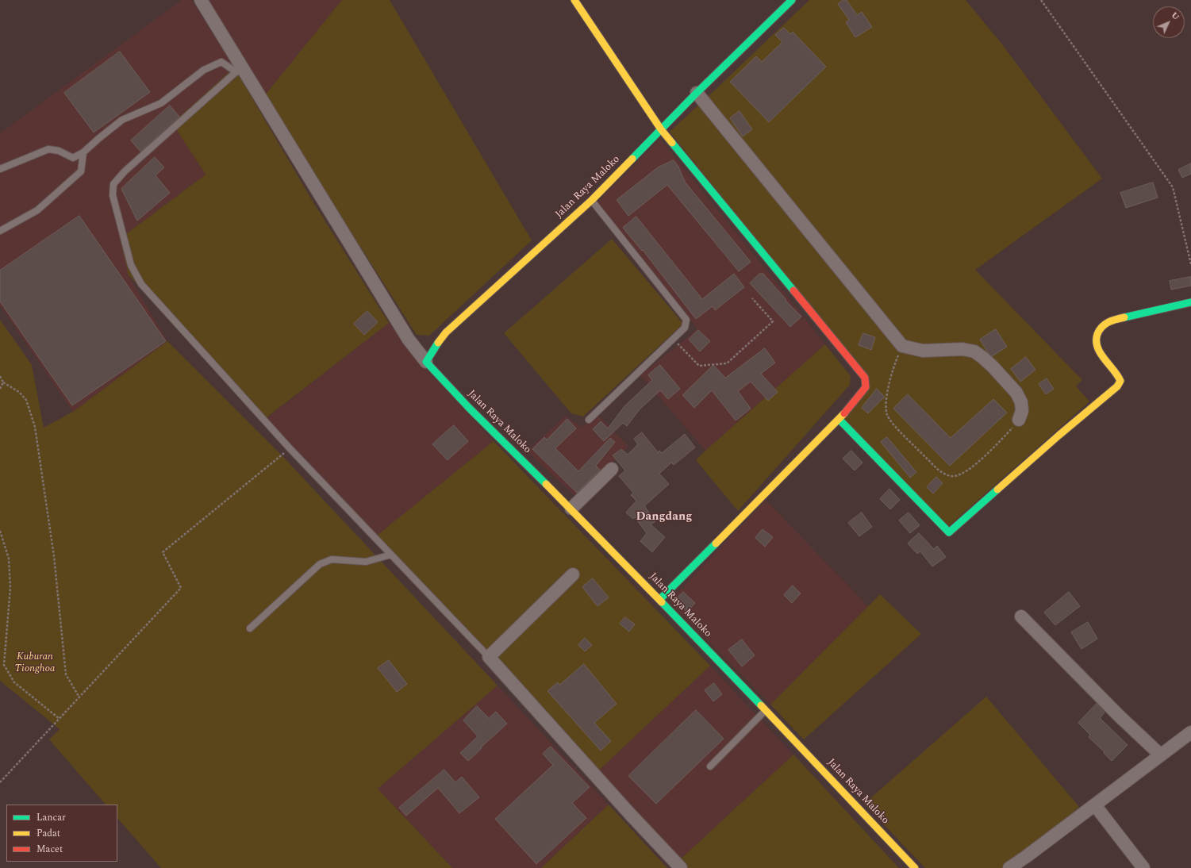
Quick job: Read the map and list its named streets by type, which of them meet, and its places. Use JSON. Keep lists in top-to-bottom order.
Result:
{
  "streets": {
    "street": ["Jalan Raya Maloko"]
  },
  "districts": ["Dangdang"],
  "parks": ["Kuburan Tionghoa"],
  "legend": ["Lancar", "Padat", "Macet"],
  "north": "top right"
}
